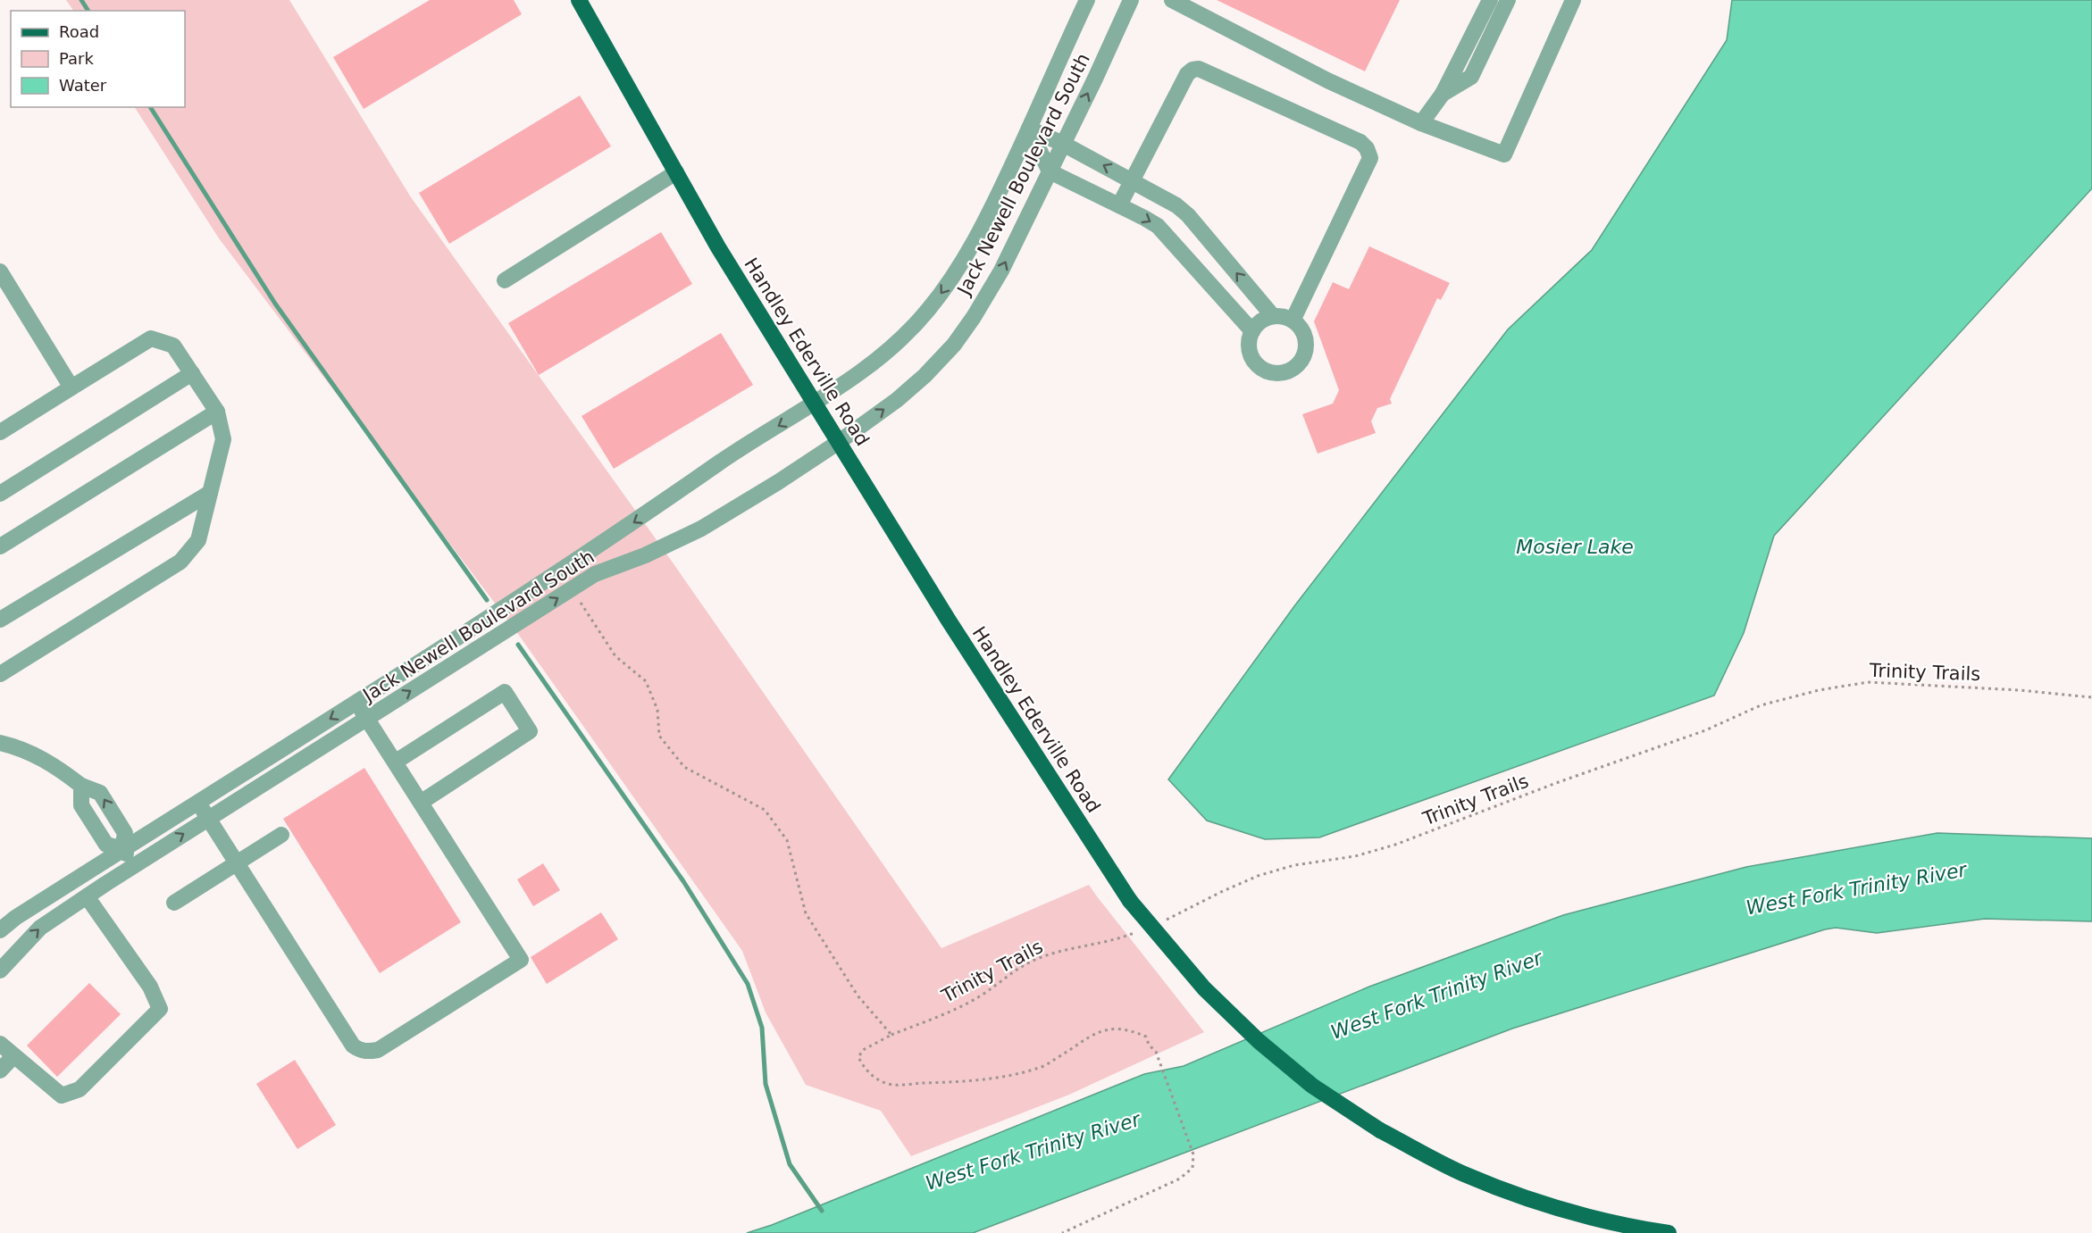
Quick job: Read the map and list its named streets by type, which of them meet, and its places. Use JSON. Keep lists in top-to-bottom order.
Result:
{
  "streets": {
    "main road": ["Handley Ederville Road"],
    "street": ["Jack Newell Boulevard South"],
    "path": ["Trinity Trails"]
  },
  "crossings": [
    ["Jack Newell Boulevard South", "Handley Ederville Road"]
  ],
  "water": ["Mosier Lake", "West Fork Trinity River"],
  "legend": ["Road", "Park", "Water"]
}
